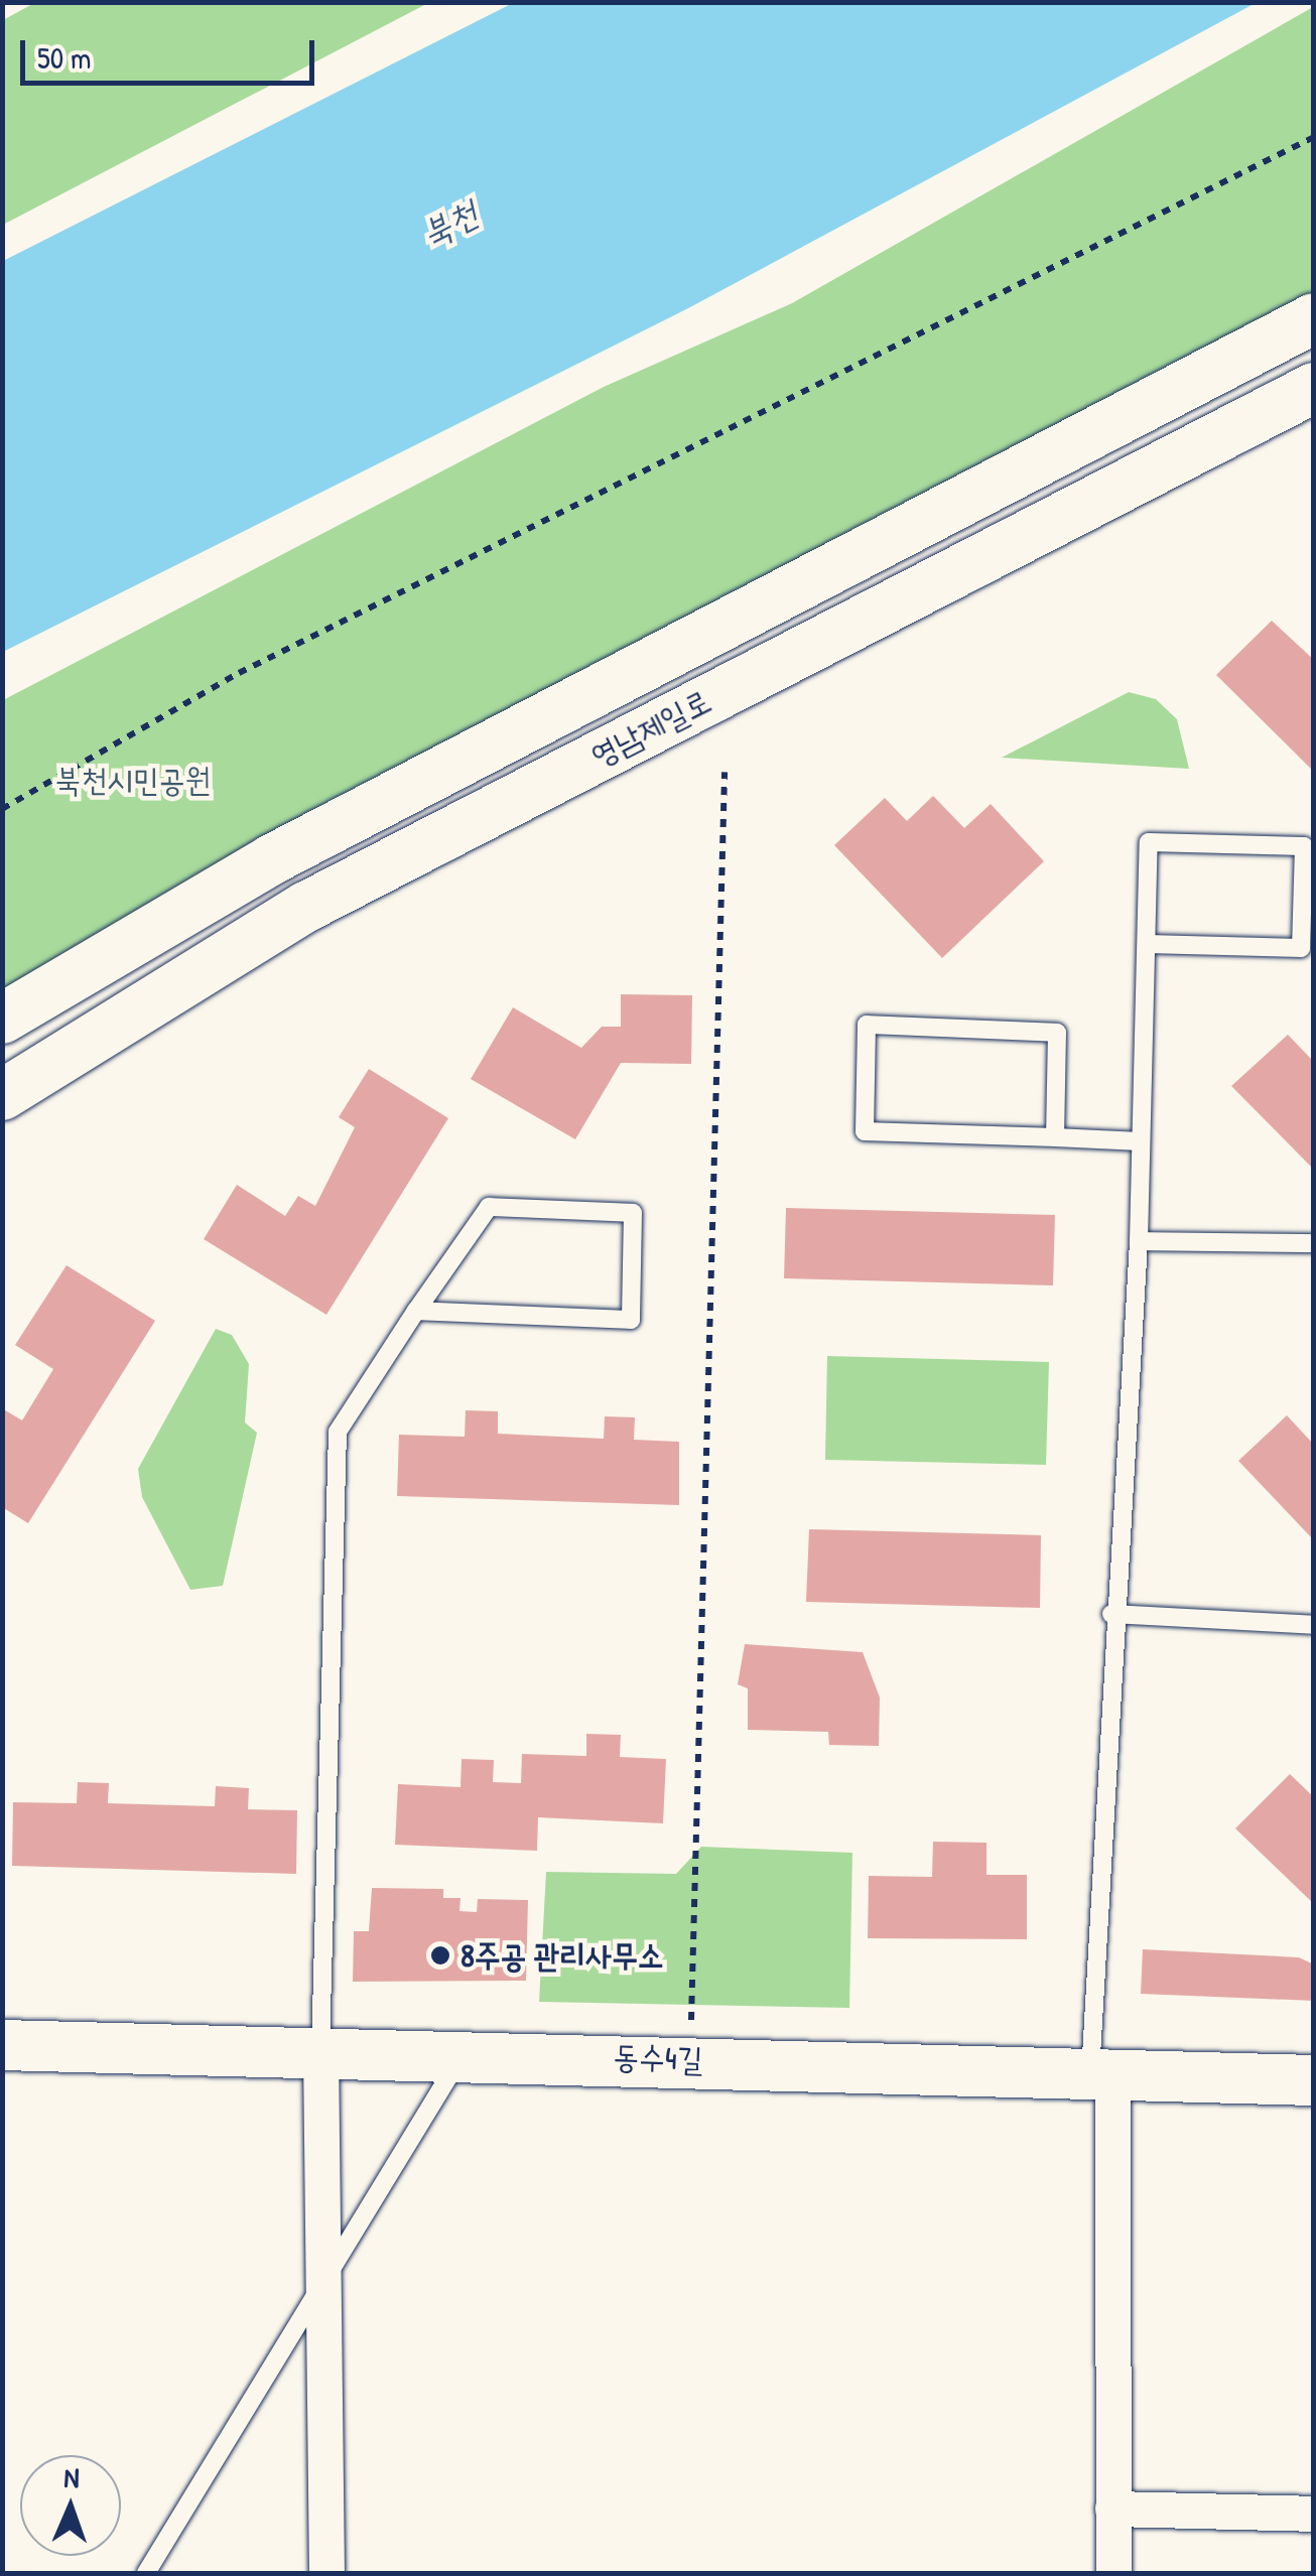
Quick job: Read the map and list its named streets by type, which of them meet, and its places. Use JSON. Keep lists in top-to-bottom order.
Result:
{
  "streets": {
    "street": ["영남제일로", "동수4길"]
  },
  "water": ["북천"],
  "parks": ["북천시민공원"],
  "places": ["8주공 관리사무소"],
  "scale_bar": "50 m",
  "north": "top"
}
